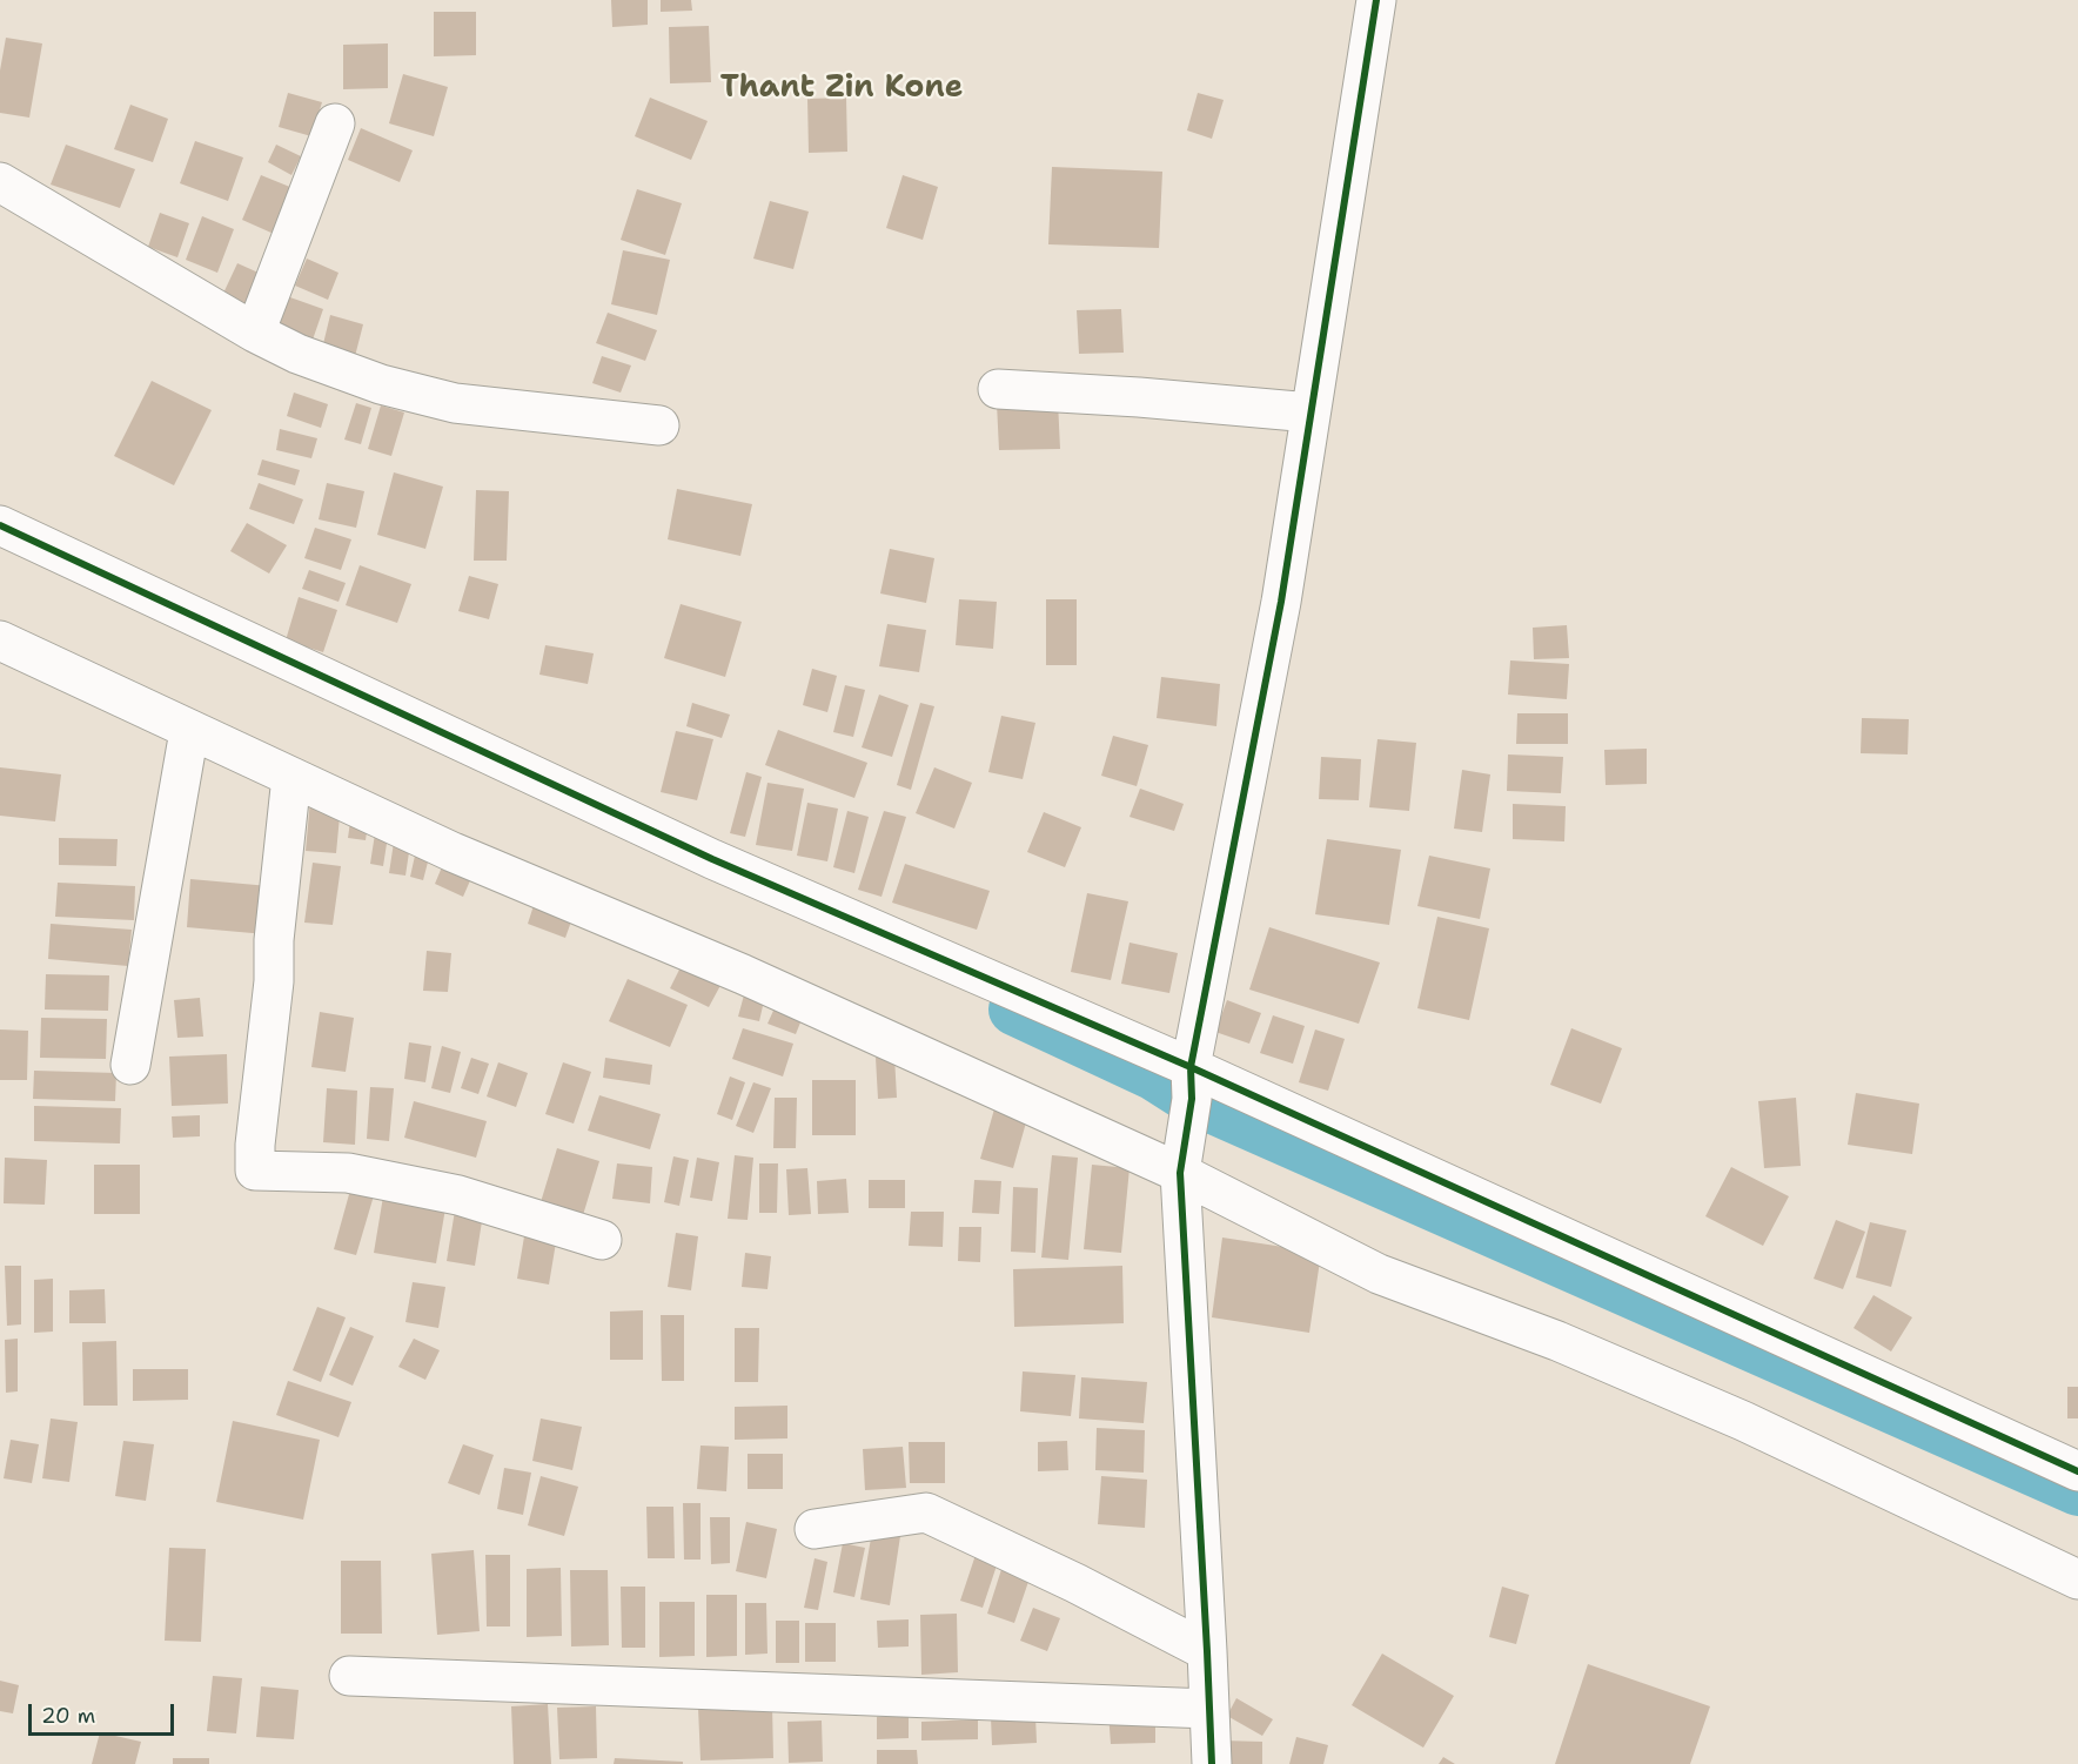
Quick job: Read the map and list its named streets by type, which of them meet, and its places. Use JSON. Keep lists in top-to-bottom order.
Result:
{
  "districts": ["Thant Zin Kone"],
  "scale_bar": "20 m"
}
